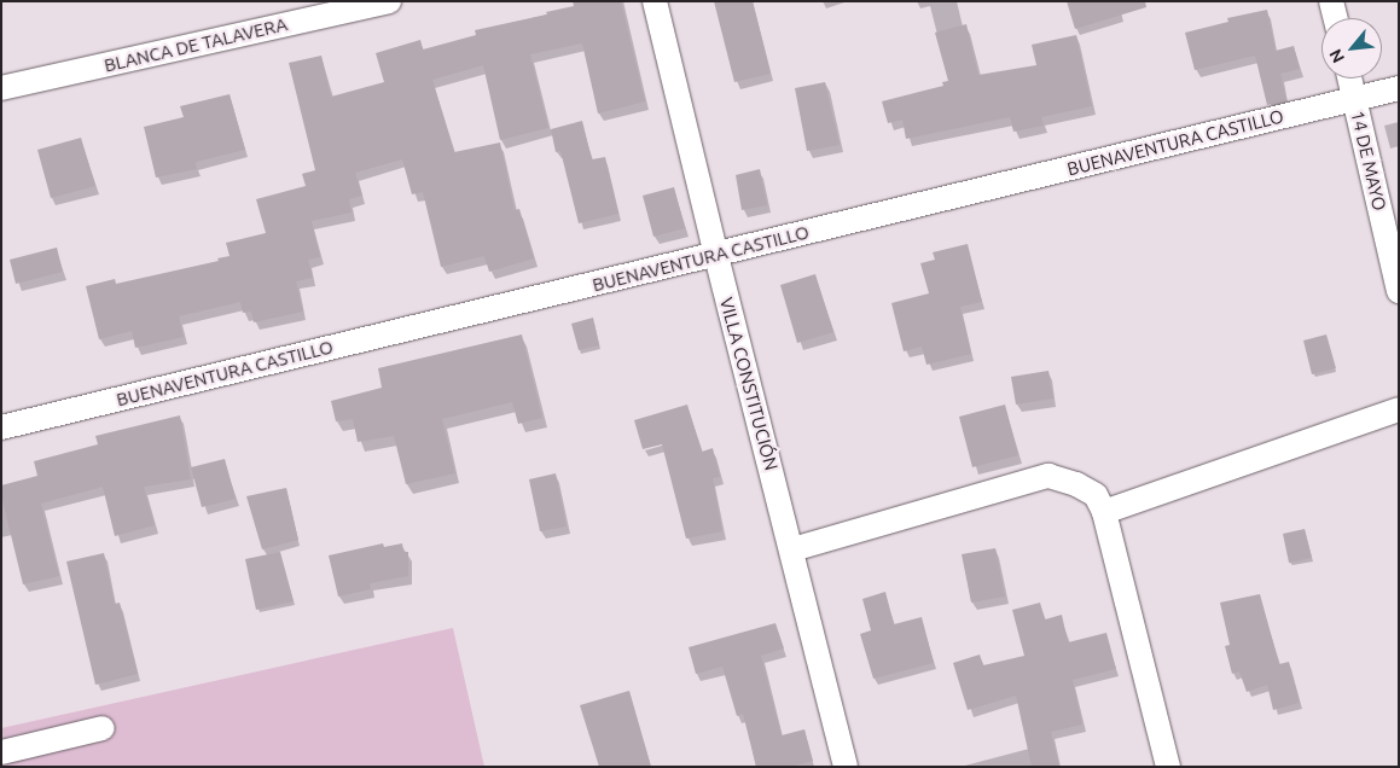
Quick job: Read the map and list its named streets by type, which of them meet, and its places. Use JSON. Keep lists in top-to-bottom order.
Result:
{
  "streets": {
    "street": [
      "BLANCA DE TALAVERA",
      "BUENAVENTURA CASTILLO",
      "14 DE MAYO",
      "VILLA CONSTITUCIÓN"
    ]
  },
  "crossings": [
    ["BUENAVENTURA CASTILLO", "14 DE MAYO"],
    ["BUENAVENTURA CASTILLO", "VILLA CONSTITUCIÓN"]
  ],
  "north": "bottom left"
}
